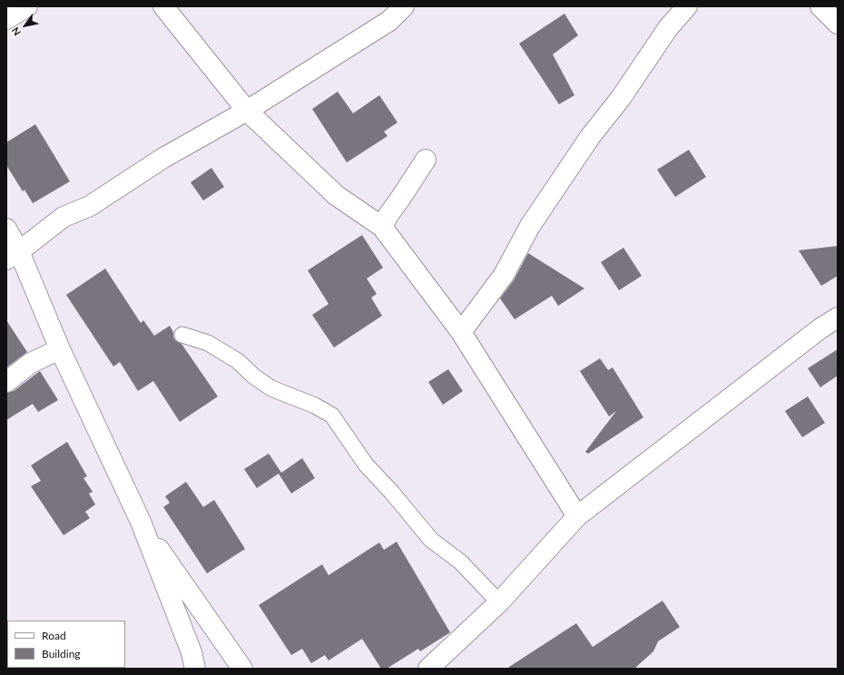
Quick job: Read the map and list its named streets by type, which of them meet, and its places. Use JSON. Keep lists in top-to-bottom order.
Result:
{
  "legend": ["Road", "Building"],
  "north": "bottom left"
}
